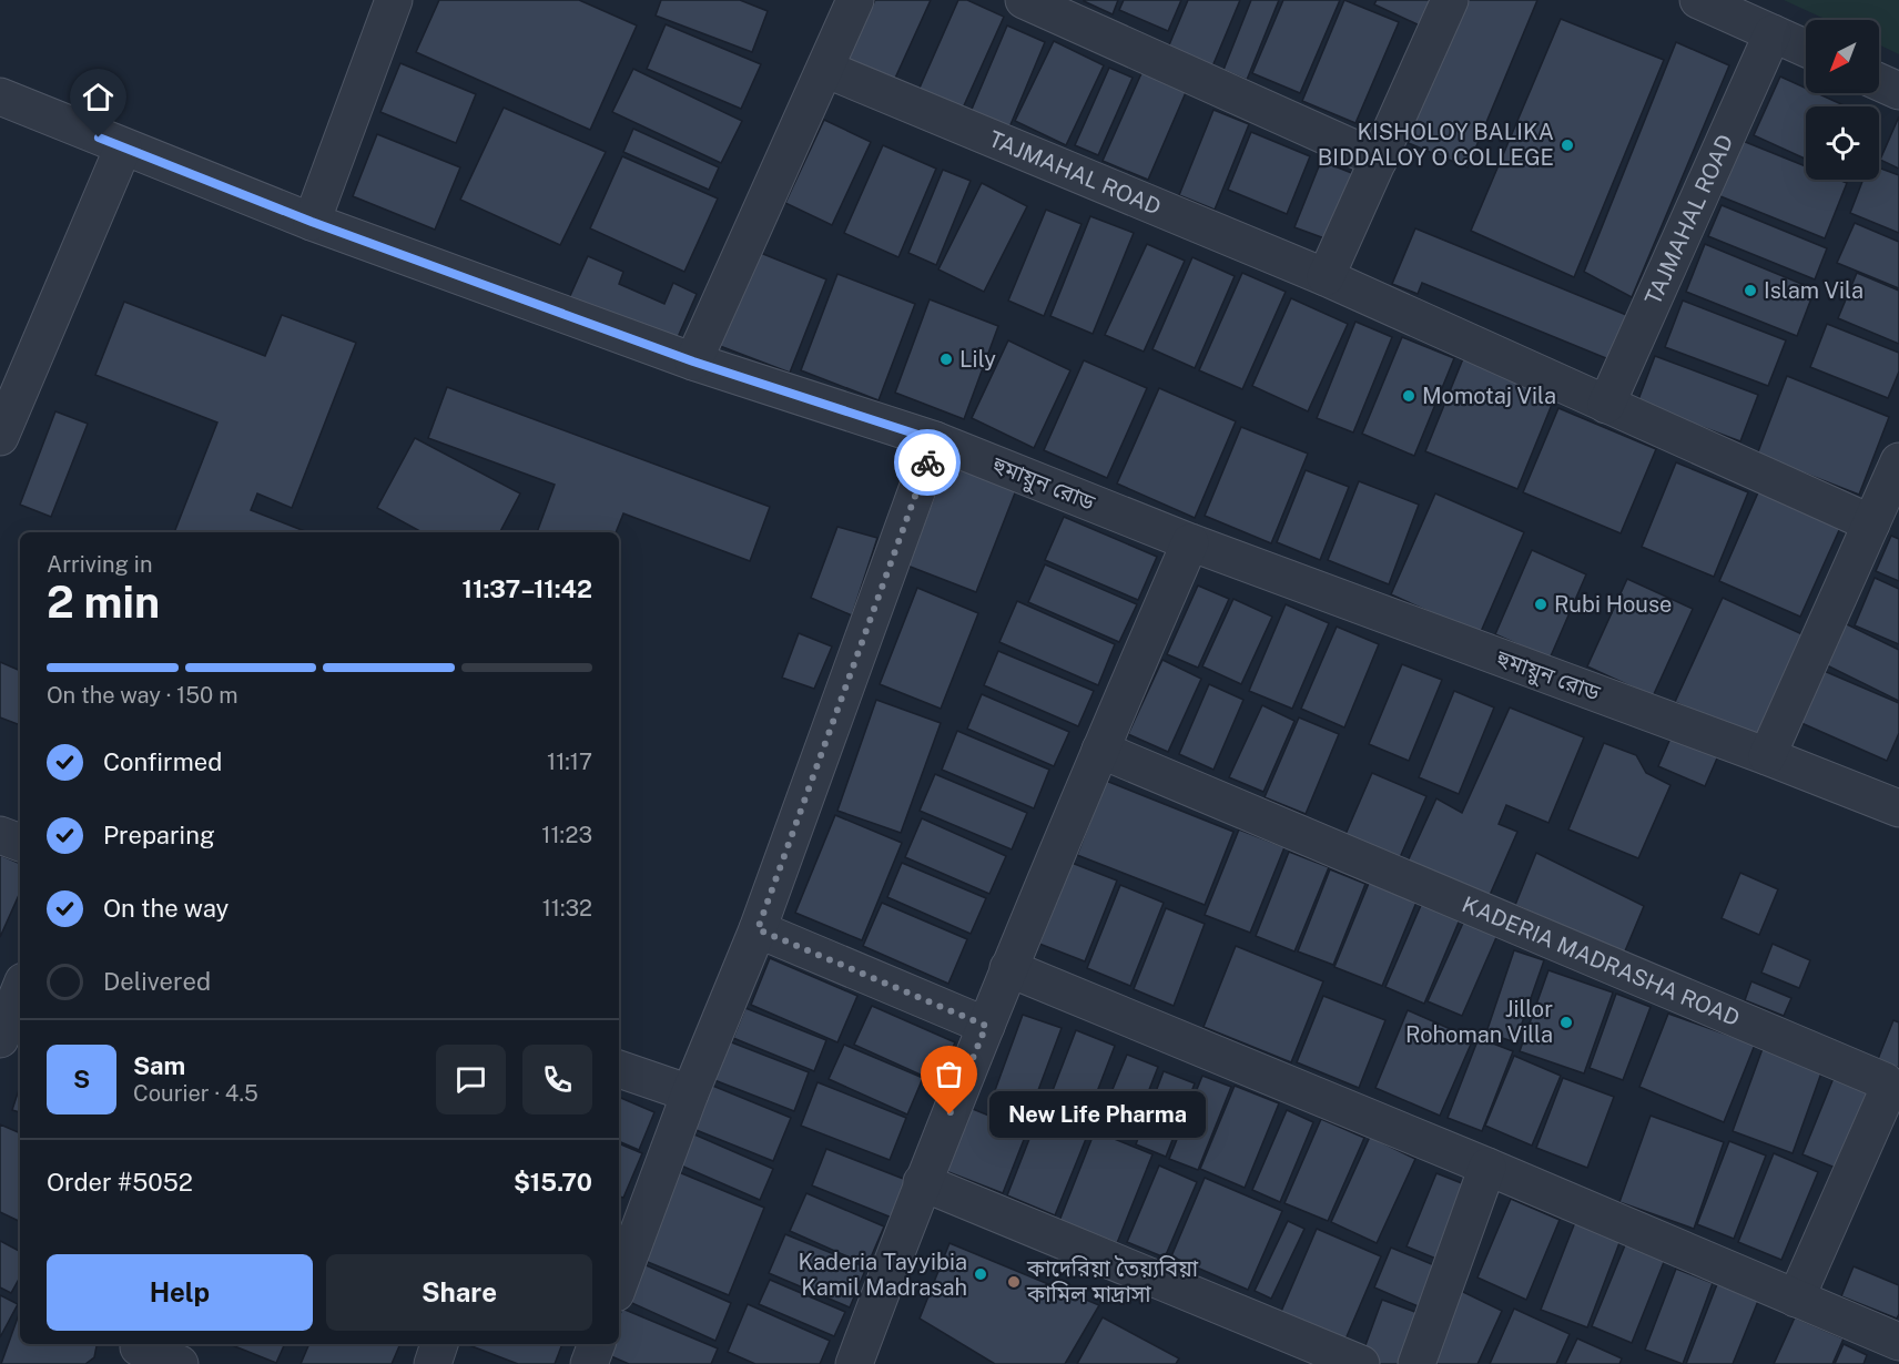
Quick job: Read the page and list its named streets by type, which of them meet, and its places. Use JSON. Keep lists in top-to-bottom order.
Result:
{
  "streets": {
    "street": ["TAJMAHAL ROAD", "হুমায়ুন রোড", "KADERIA MADRASHA ROAD"]
  },
  "places": [
    "KISHOLOY BALIKA BIDDALOY O COLLEGE",
    "Islam Vila",
    "Lily",
    "Momotaj Vila",
    "Rubi House",
    "Jillor Rohoman Villa",
    "New Life Pharma",
    "Kaderia Tayyibia Kamil Madrasah",
    "কাদেরিয়া তৈয়্যবিয়া কামিল মাদ্রাসা"
  ],
  "north": "bottom left",
  "page": {
    "heading": ["2 min", "Arriving in", "11:37–11:42"],
    "panel": [
      "Sam",
      "Courier · 4.5",
      "Order #5052",
      "$15.70"
    ],
    "bar": "On the way · 150 m",
    "list": [
      ["Confirmed", "11:17"],
      ["Preparing", "11:23"],
      ["On the way", "11:32"],
      "Delivered"
    ],
    "round": "S",
    "bubble": "New Life Pharma",
    "buttons": ["Help", "Share"]
  }
}
